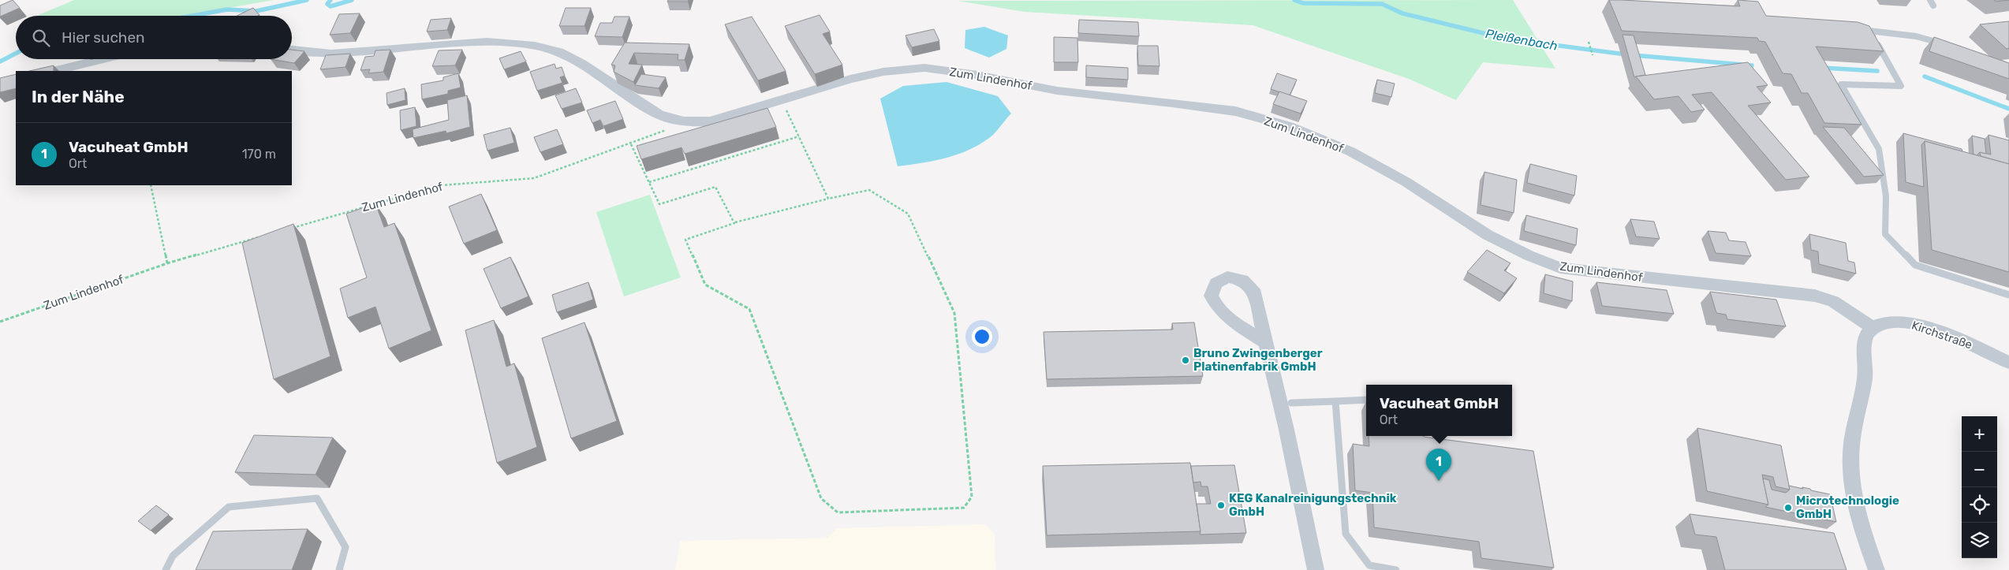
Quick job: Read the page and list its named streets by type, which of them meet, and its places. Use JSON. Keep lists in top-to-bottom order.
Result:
{
  "streets": {
    "street": ["Zum Lindenhof", "Kirchstraße"]
  },
  "crossings": [
    ["Zum Lindenhof", "Kirchstraße"]
  ],
  "water": ["Pleißenbach"],
  "places": ["Bruno Zwingenberger Platinenfabrik GmbH", "KEG Kanalreinigungstechnik GmbH", "Microtechnologie GmbH"],
  "page": {
    "search": "Hier suchen",
    "heading": "In der Nähe",
    "list": [
      {
        "mark": "1",
        "name": "Vacuheat GmbH",
        "note": "Ort",
        "value": "170 m"
      }
    ],
    "popup": ["Vacuheat GmbH", "Ort"],
    "map_buttons": ["+", "−"],
    "pins": "1"
  }
}
